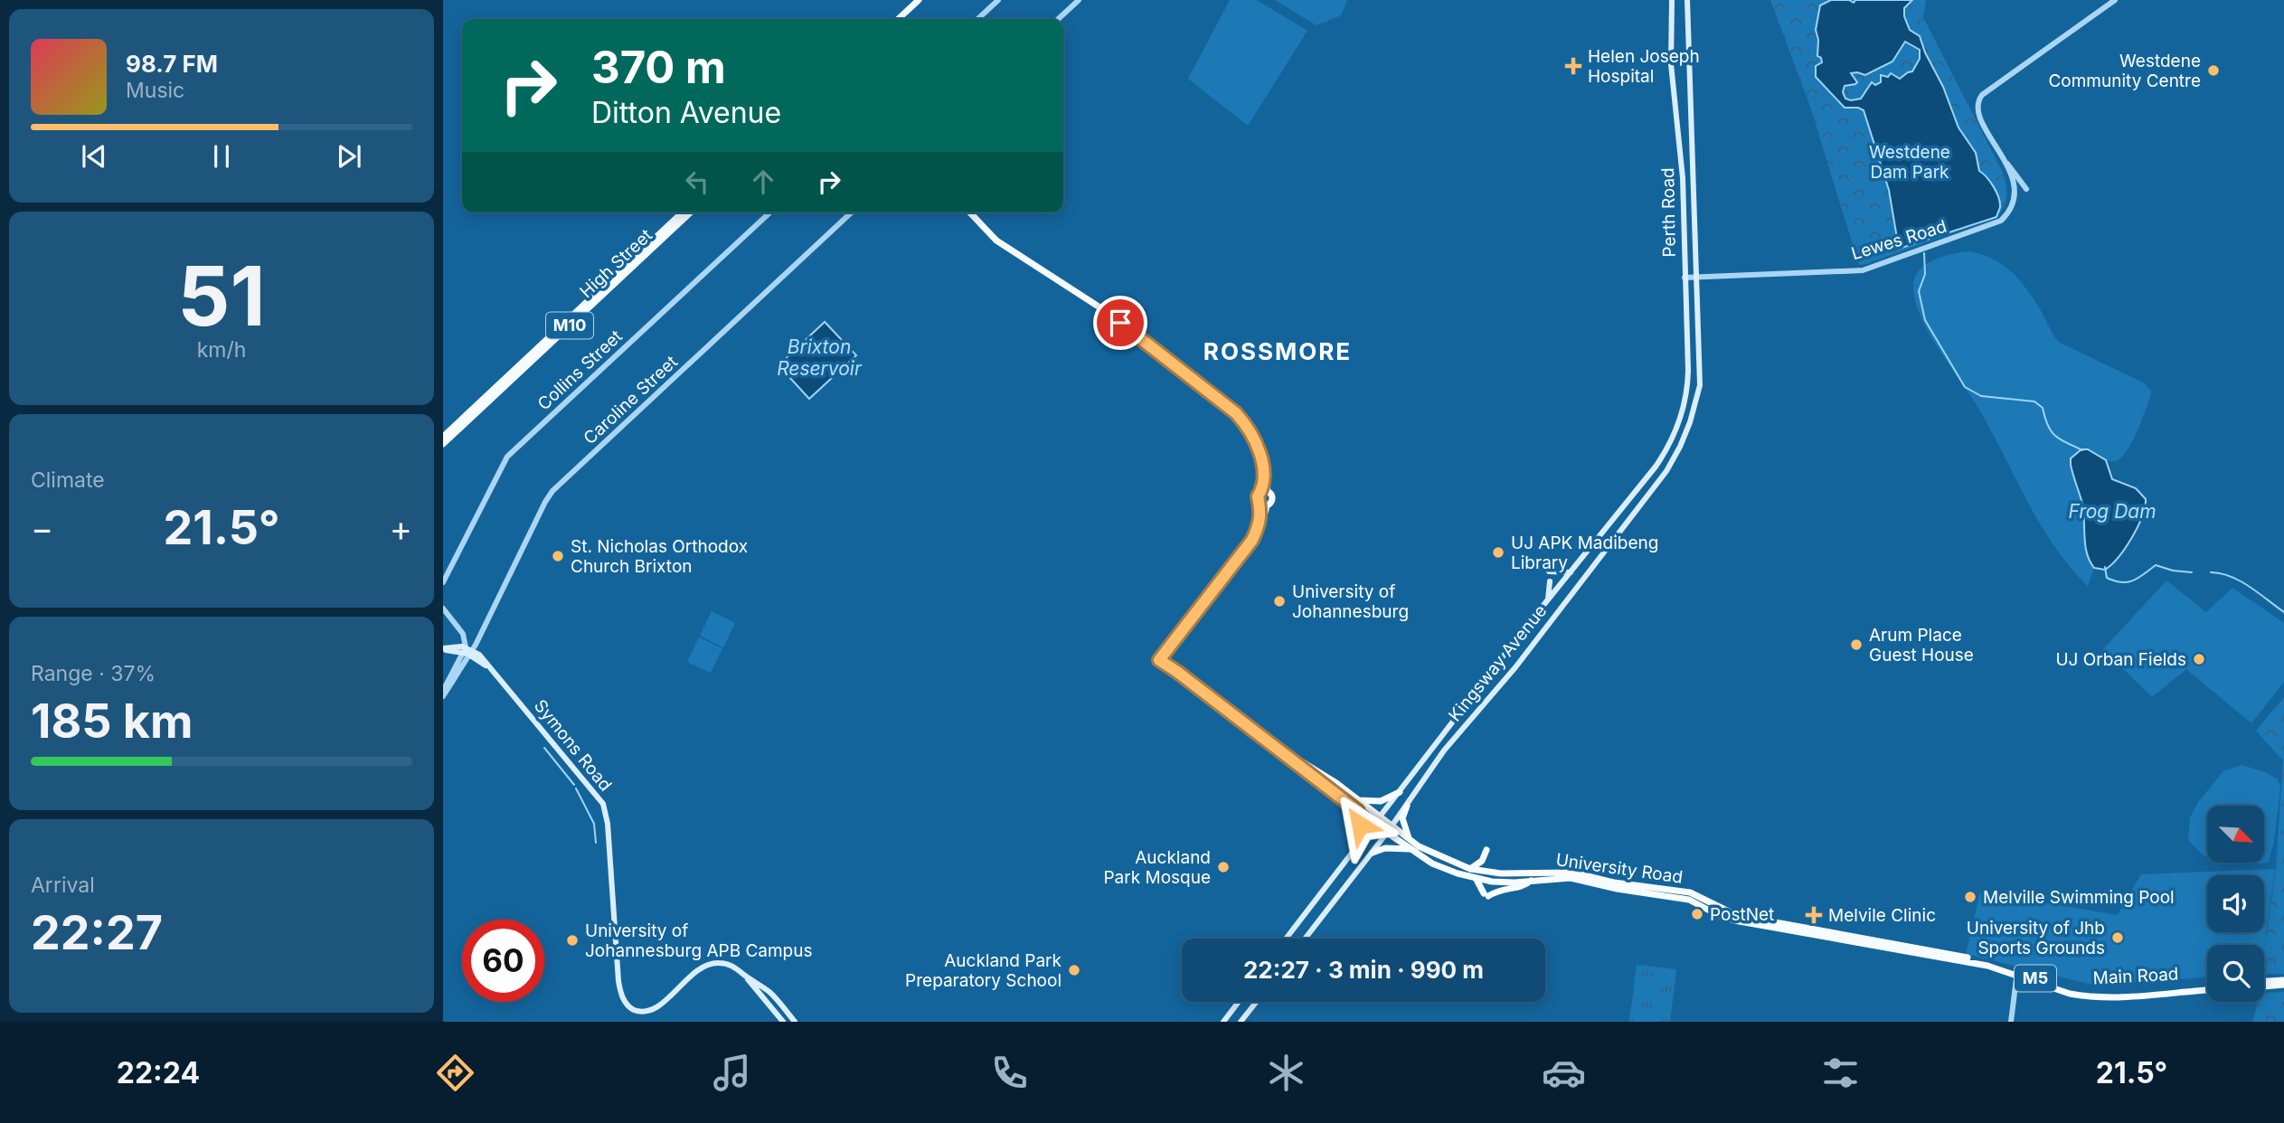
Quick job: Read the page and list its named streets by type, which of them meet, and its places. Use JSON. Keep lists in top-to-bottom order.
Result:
{
  "streets": {
    "main road": [
      "Perth Road",
      "High Street",
      "M10",
      "Kingsway Avenue",
      "Symons Road",
      "University Road",
      "Main Road",
      "M5"
    ],
    "street": ["Lewes Road", "Collins Street", "Caroline Street"]
  },
  "crossings": [
    ["Perth Road", "Lewes Road"],
    ["Perth Road", "Kingsway Avenue"],
    ["Caroline Street", "Symons Road"],
    ["Kingsway Avenue", "University Road"],
    ["University Road", "Main Road"],
    ["University Road", "M5"]
  ],
  "districts": ["ROSSMORE"],
  "water": ["Brixton Reservoir", "Frog Dam"],
  "parks": ["Westdene Dam Park"],
  "places": {
    "health": ["Helen Joseph Hospital", "Melvile Clinic"],
    "other": [
      "Westdene Community Centre",
      "UJ APK Madibeng Library",
      "St. Nicholas Orthodox Church Brixton",
      "University of Johannesburg",
      "Arum Place Guest House",
      "UJ Orban Fields",
      "Auckland Park Mosque",
      "Melville Swimming Pool",
      "PostNet",
      "University of Jhb Sports Grounds",
      "University of Johannesburg APB Campus",
      "Auckland Park Preparatory School"
    ]
  },
  "north": "bottom right",
  "page": {
    "turn": ["370 m", "Ditton Avenue"],
    "song": ["98.7 FM", "Music"],
    "tile": [
      ["51", "km/h"],
      "Climate",
      ["Range · 37%", "185 km"],
      ["Arrival", "22:27"]
    ],
    "heat": ["−", "21.5°", "+"],
    "limit": "60",
    "trip": "22:27 · 3 min · 990 m",
    "tabs": ["22:24", "21.5°"]
  }
}
